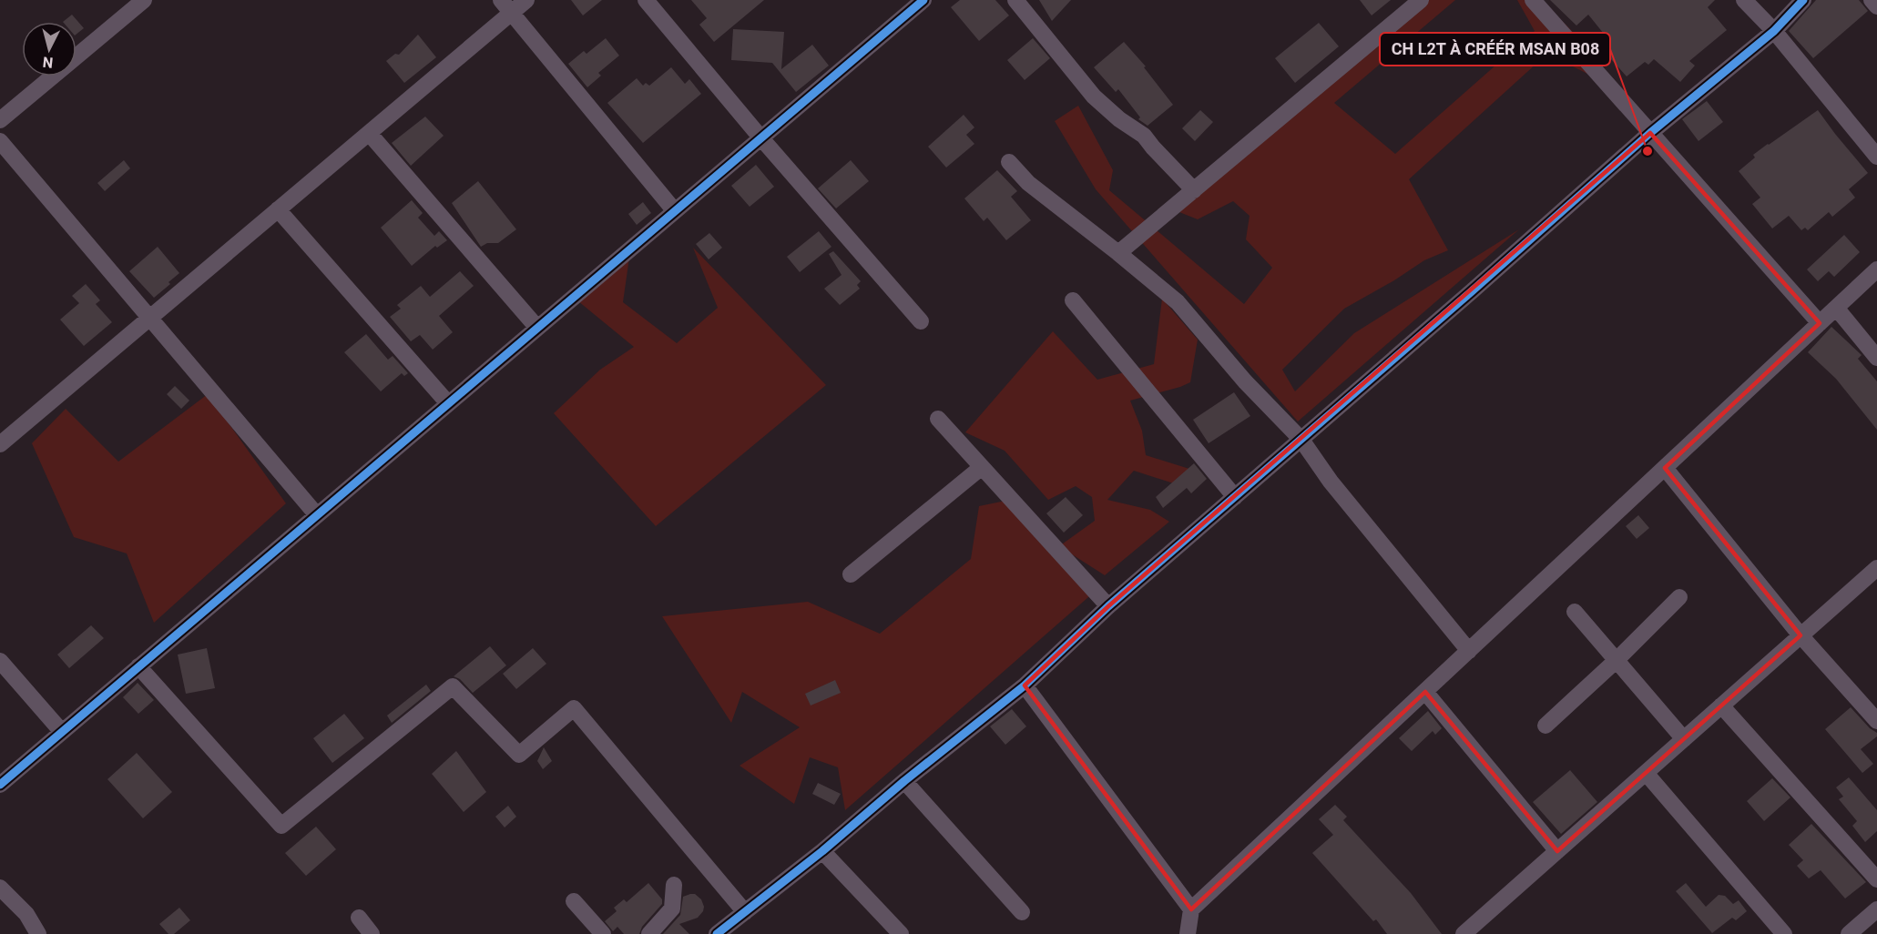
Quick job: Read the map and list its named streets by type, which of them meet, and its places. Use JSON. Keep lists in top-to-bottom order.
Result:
{
  "places": ["CH L2T À CRÉÉR MSAN B08"],
  "north": "bottom"
}
